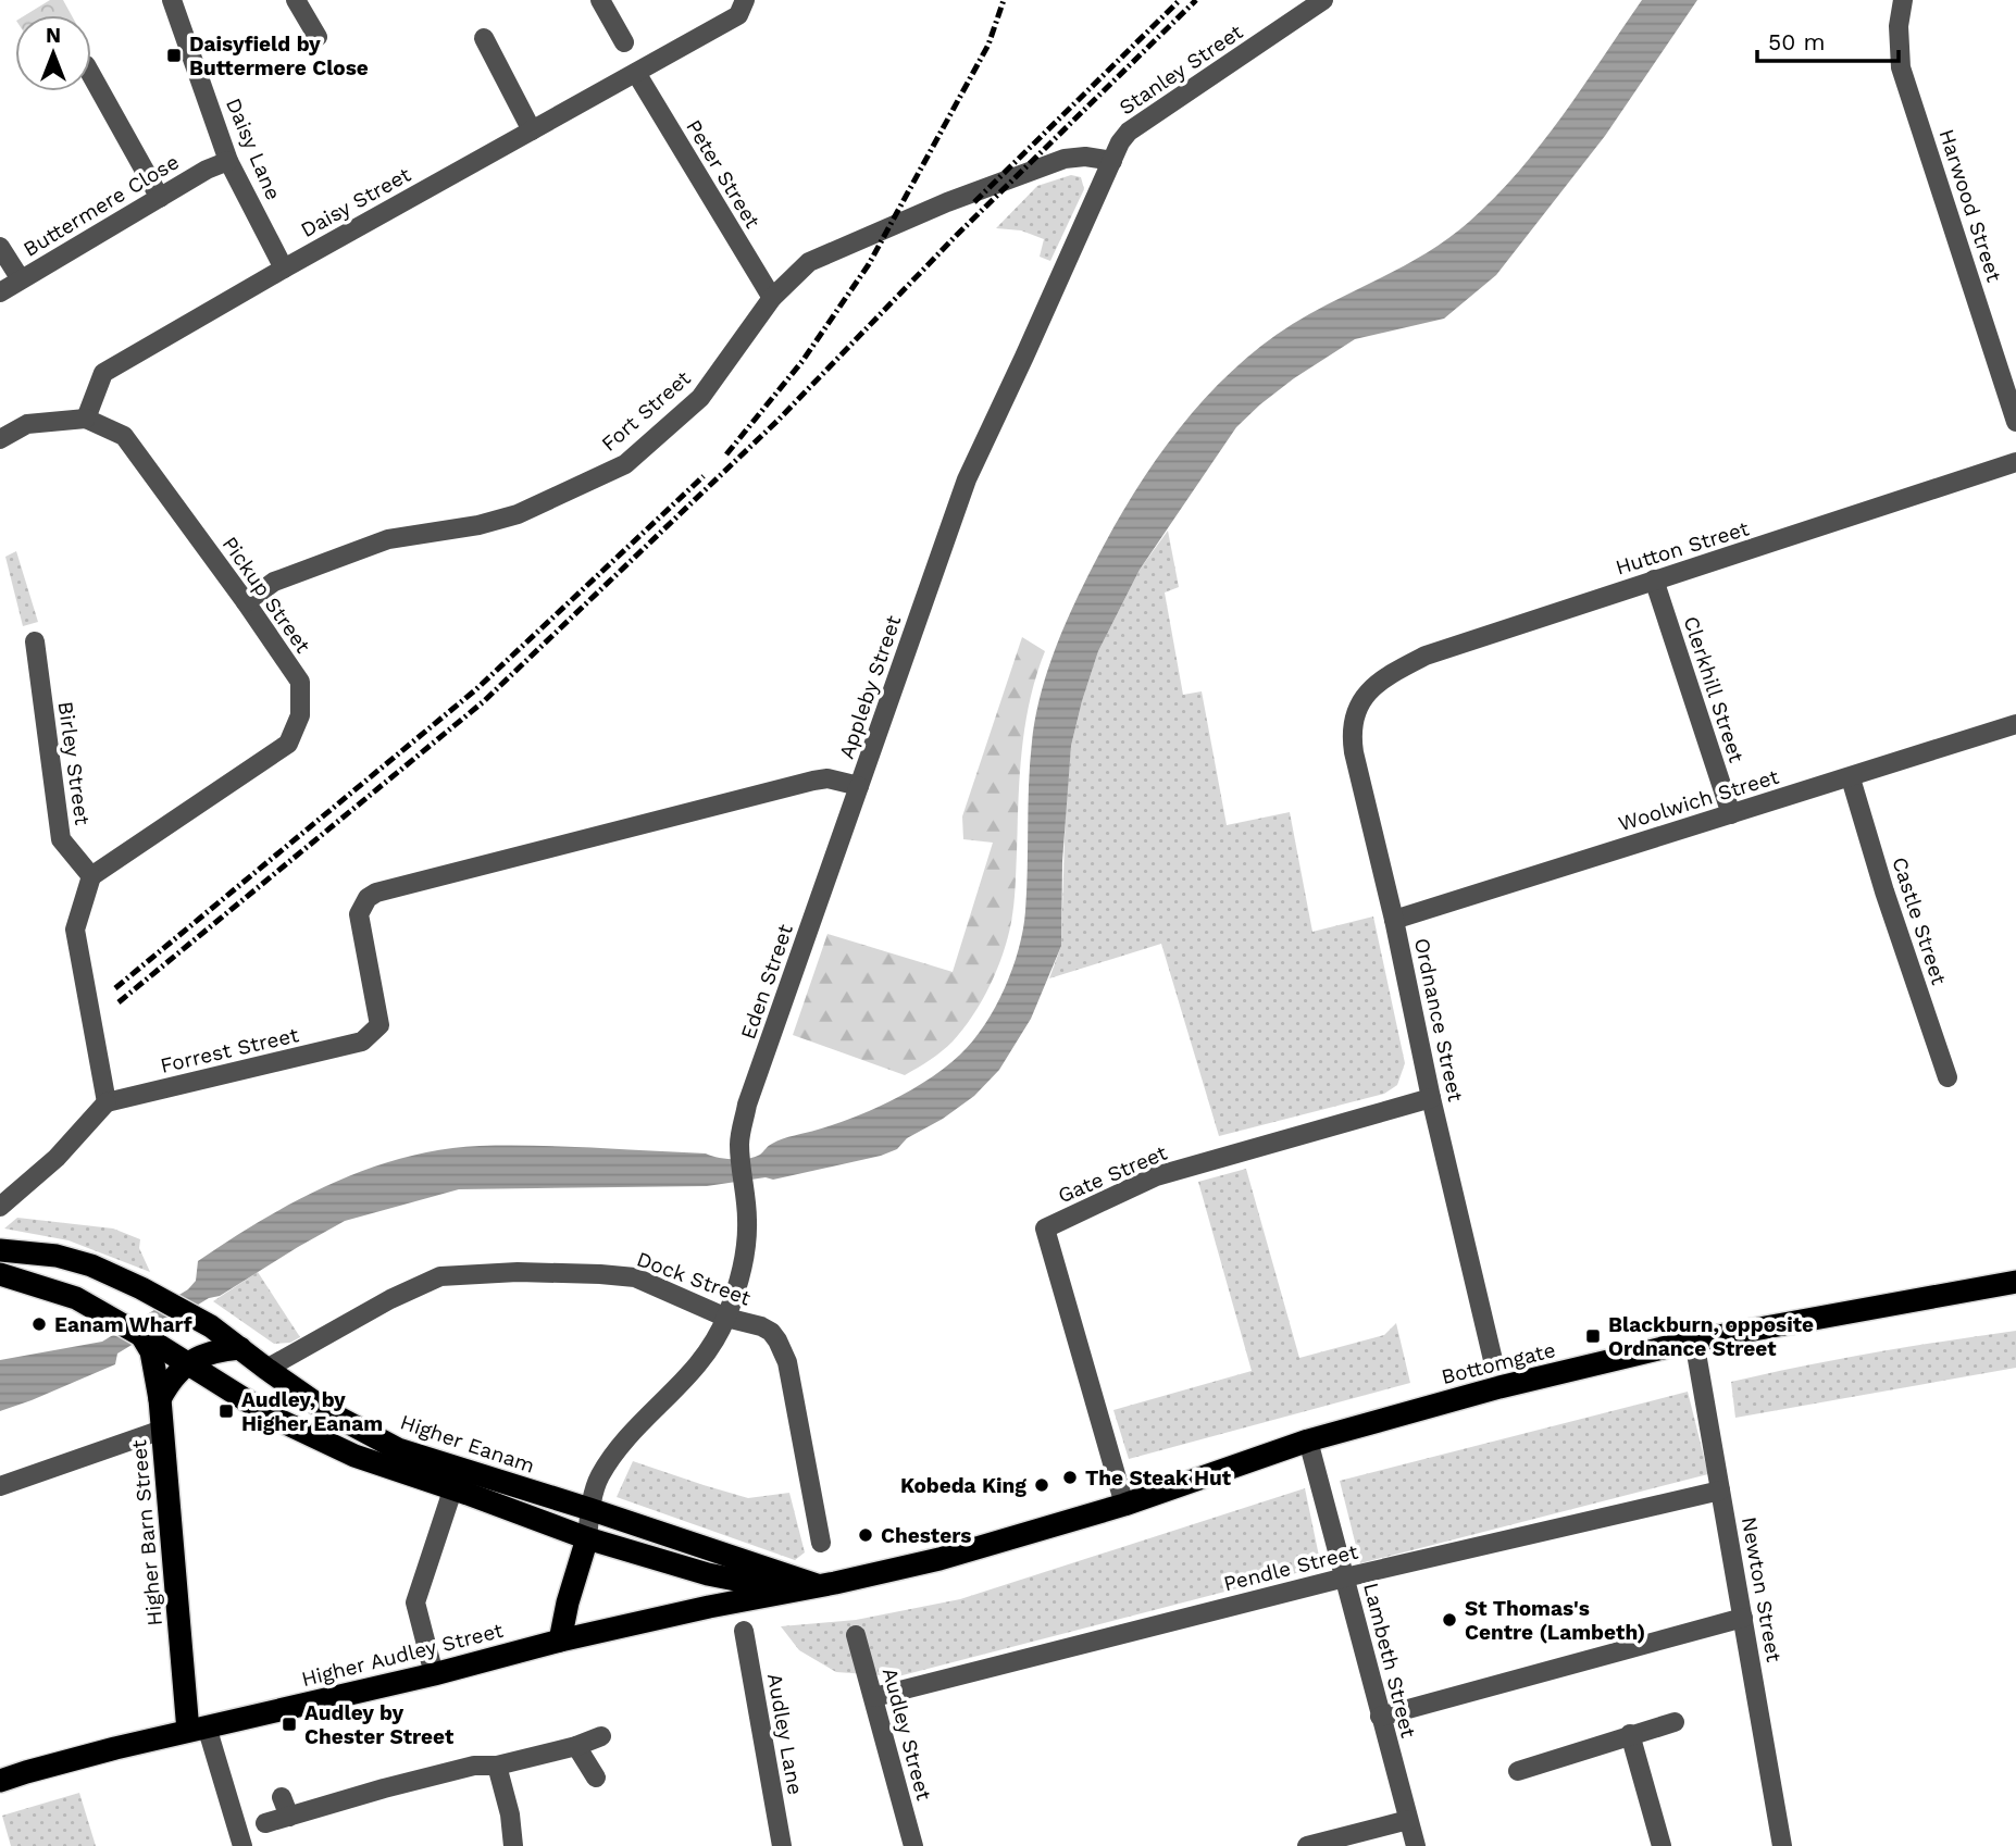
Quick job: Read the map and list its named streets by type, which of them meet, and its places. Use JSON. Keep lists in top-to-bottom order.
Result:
{
  "streets": {
    "highway": [
      "Bottomgate",
      "Higher Eanam",
      "Higher Barn Street",
      "Higher Audley Street"
    ],
    "street": [
      "Stanley Street",
      "Daisy Lane",
      "Peter Street",
      "Daisy Street",
      "Buttermere Close",
      "Harwood Street",
      "Fort Street",
      "Hutton Street",
      "Pickup Street",
      "Appleby Street",
      "Clerkhill Street",
      "Birley Street",
      "Woolwich Street",
      "Castle Street",
      "Eden Street",
      "Ordnance Street",
      "Forrest Street",
      "Gate Street",
      "Dock Street",
      "Pendle Street",
      "Newton Street",
      "Lambeth Street",
      "Audley Lane",
      "Audley Street"
    ]
  },
  "crossings": [
    ["Stanley Street", "Fort Street"],
    ["Stanley Street", "Appleby Street"],
    ["Daisy Lane", "Daisy Street"],
    ["Daisy Lane", "Buttermere Close"],
    ["Peter Street", "Daisy Street"],
    ["Peter Street", "Fort Street"],
    ["Daisy Street", "Pickup Street"],
    ["Fort Street", "Pickup Street"],
    ["Fort Street", "Appleby Street"],
    ["Hutton Street", "Clerkhill Street"],
    ["Hutton Street", "Ordnance Street"],
    ["Pickup Street", "Birley Street"],
    ["Appleby Street", "Eden Street"],
    ["Appleby Street", "Forrest Street"],
    ["Clerkhill Street", "Woolwich Street"],
    ["Woolwich Street", "Castle Street"],
    ["Woolwich Street", "Ordnance Street"],
    ["Eden Street", "Dock Street"],
    ["Ordnance Street", "Gate Street"],
    ["Gate Street", "Bottomgate"],
    ["Gate Street", "Higher Audley Street"],
    ["Dock Street", "Higher Eanam"],
    ["Bottomgate", "Newton Street"],
    ["Bottomgate", "Higher Audley Street"],
    ["Bottomgate", "Lambeth Street"],
    ["Higher Eanam", "Higher Barn Street"],
    ["Higher Eanam", "Higher Audley Street"],
    ["Higher Barn Street", "Higher Audley Street"],
    ["Pendle Street", "Newton Street"],
    ["Pendle Street", "Lambeth Street"],
    ["Pendle Street", "Audley Street"]
  ],
  "places": {
    "transit": [
      "Daisyfield by Buttermere Close",
      "Blackburn, opposite Ordnance Street",
      "Audley, by Higher Eanam",
      "Audley by Chester Street"
    ],
    "other": [
      "Eanam Wharf",
      "The Steak Hut",
      "Kobeda King",
      "Chesters",
      "St Thomas's Centre (Lambeth)"
    ]
  },
  "scale_bar": "50 m",
  "north": "top"
}
